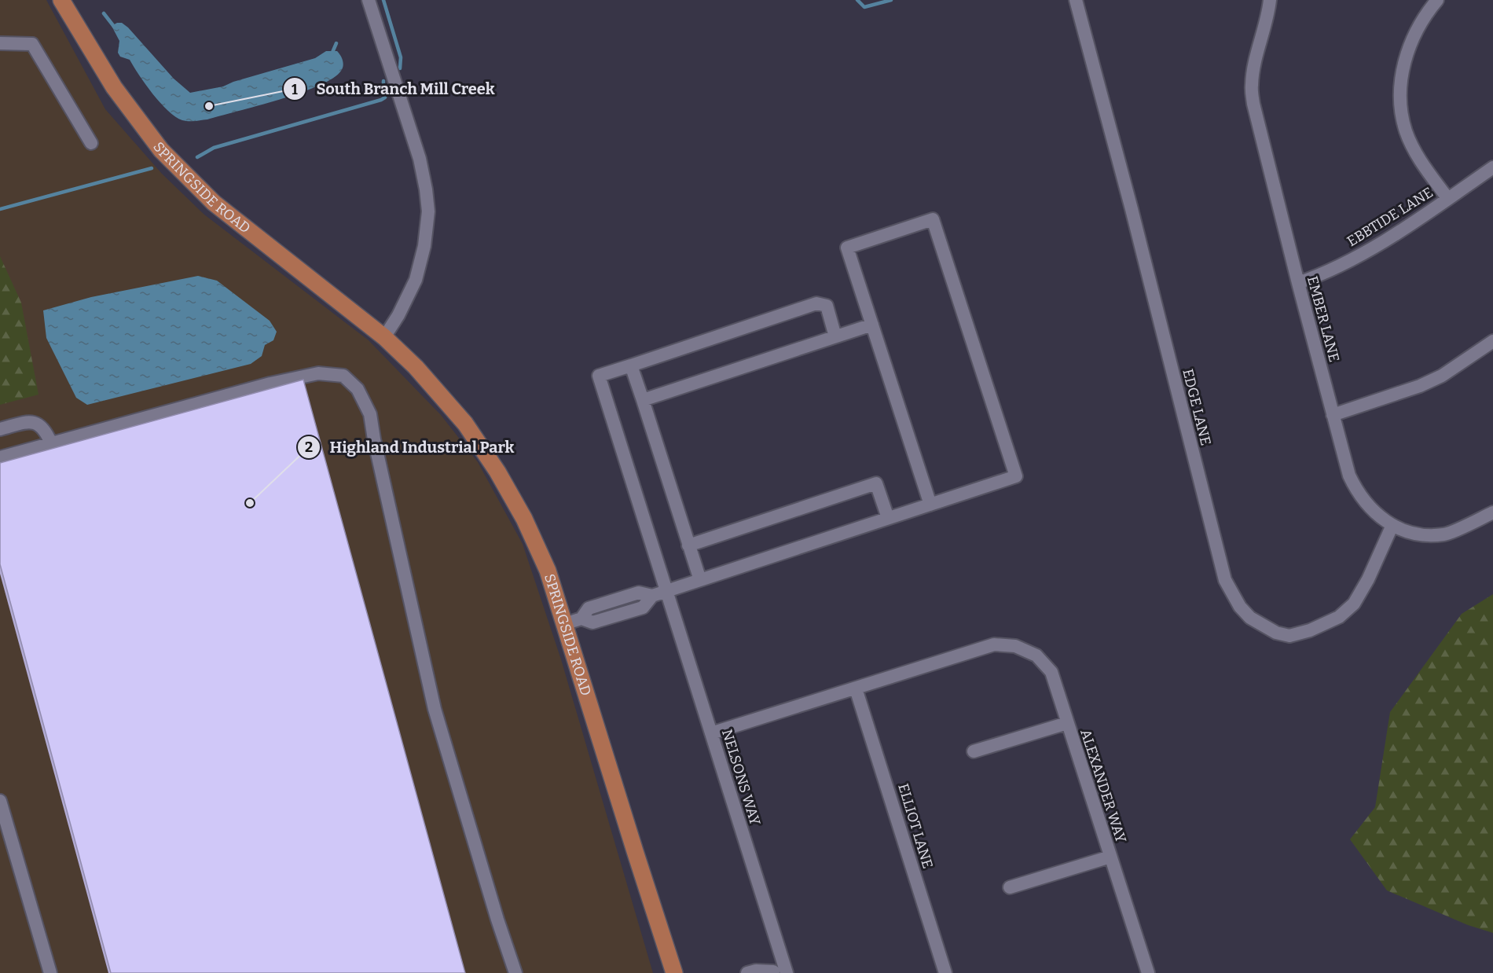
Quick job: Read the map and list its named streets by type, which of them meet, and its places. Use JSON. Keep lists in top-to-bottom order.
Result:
{
  "streets": {
    "main road": ["SPRINGSIDE ROAD"],
    "street": [
      "EBBTIDE LANE",
      "EMBER LANE",
      "EDGE LANE",
      "NELSONS WAY",
      "ALEXANDER WAY",
      "ELLIOT LANE"
    ]
  },
  "crossings": [
    ["EBBTIDE LANE", "EMBER LANE"],
    ["EMBER LANE", "EDGE LANE"],
    ["ALEXANDER WAY", "ELLIOT LANE"]
  ],
  "places": ["South Branch Mill Creek", "Highland Industrial Park"]
}
